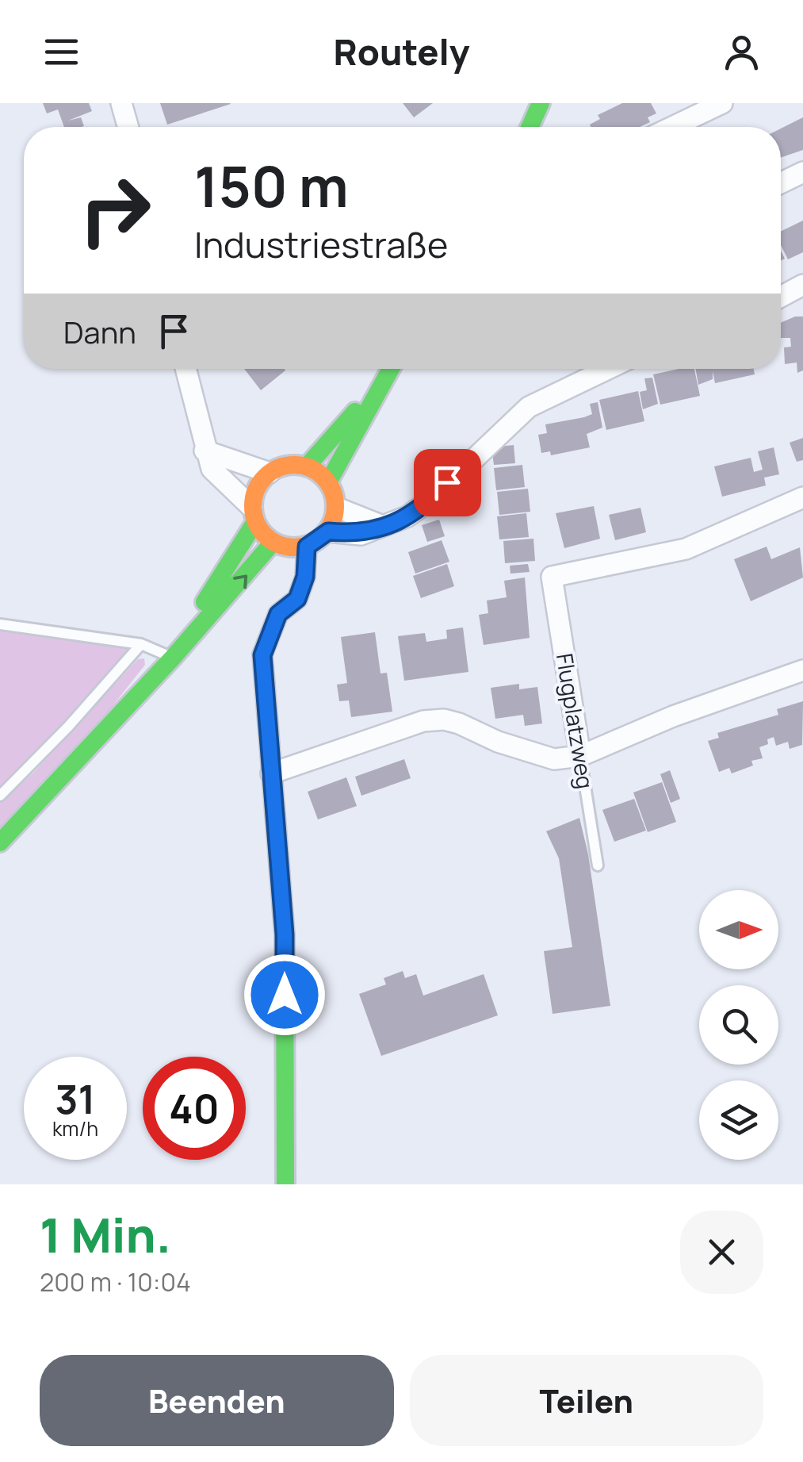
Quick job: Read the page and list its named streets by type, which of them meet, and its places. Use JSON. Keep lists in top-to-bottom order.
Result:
{
  "streets": {
    "street": ["Flugplatzweg"]
  },
  "north": "right",
  "page": {
    "header": "Routely",
    "turn": ["150 m", "Industriestraße"],
    "then": "Dann",
    "speed": "31 km/h",
    "limit": "40",
    "heading": ["1 Min.", "200 m · 10:04"],
    "buttons": ["Beenden", "Teilen"]
  }
}
